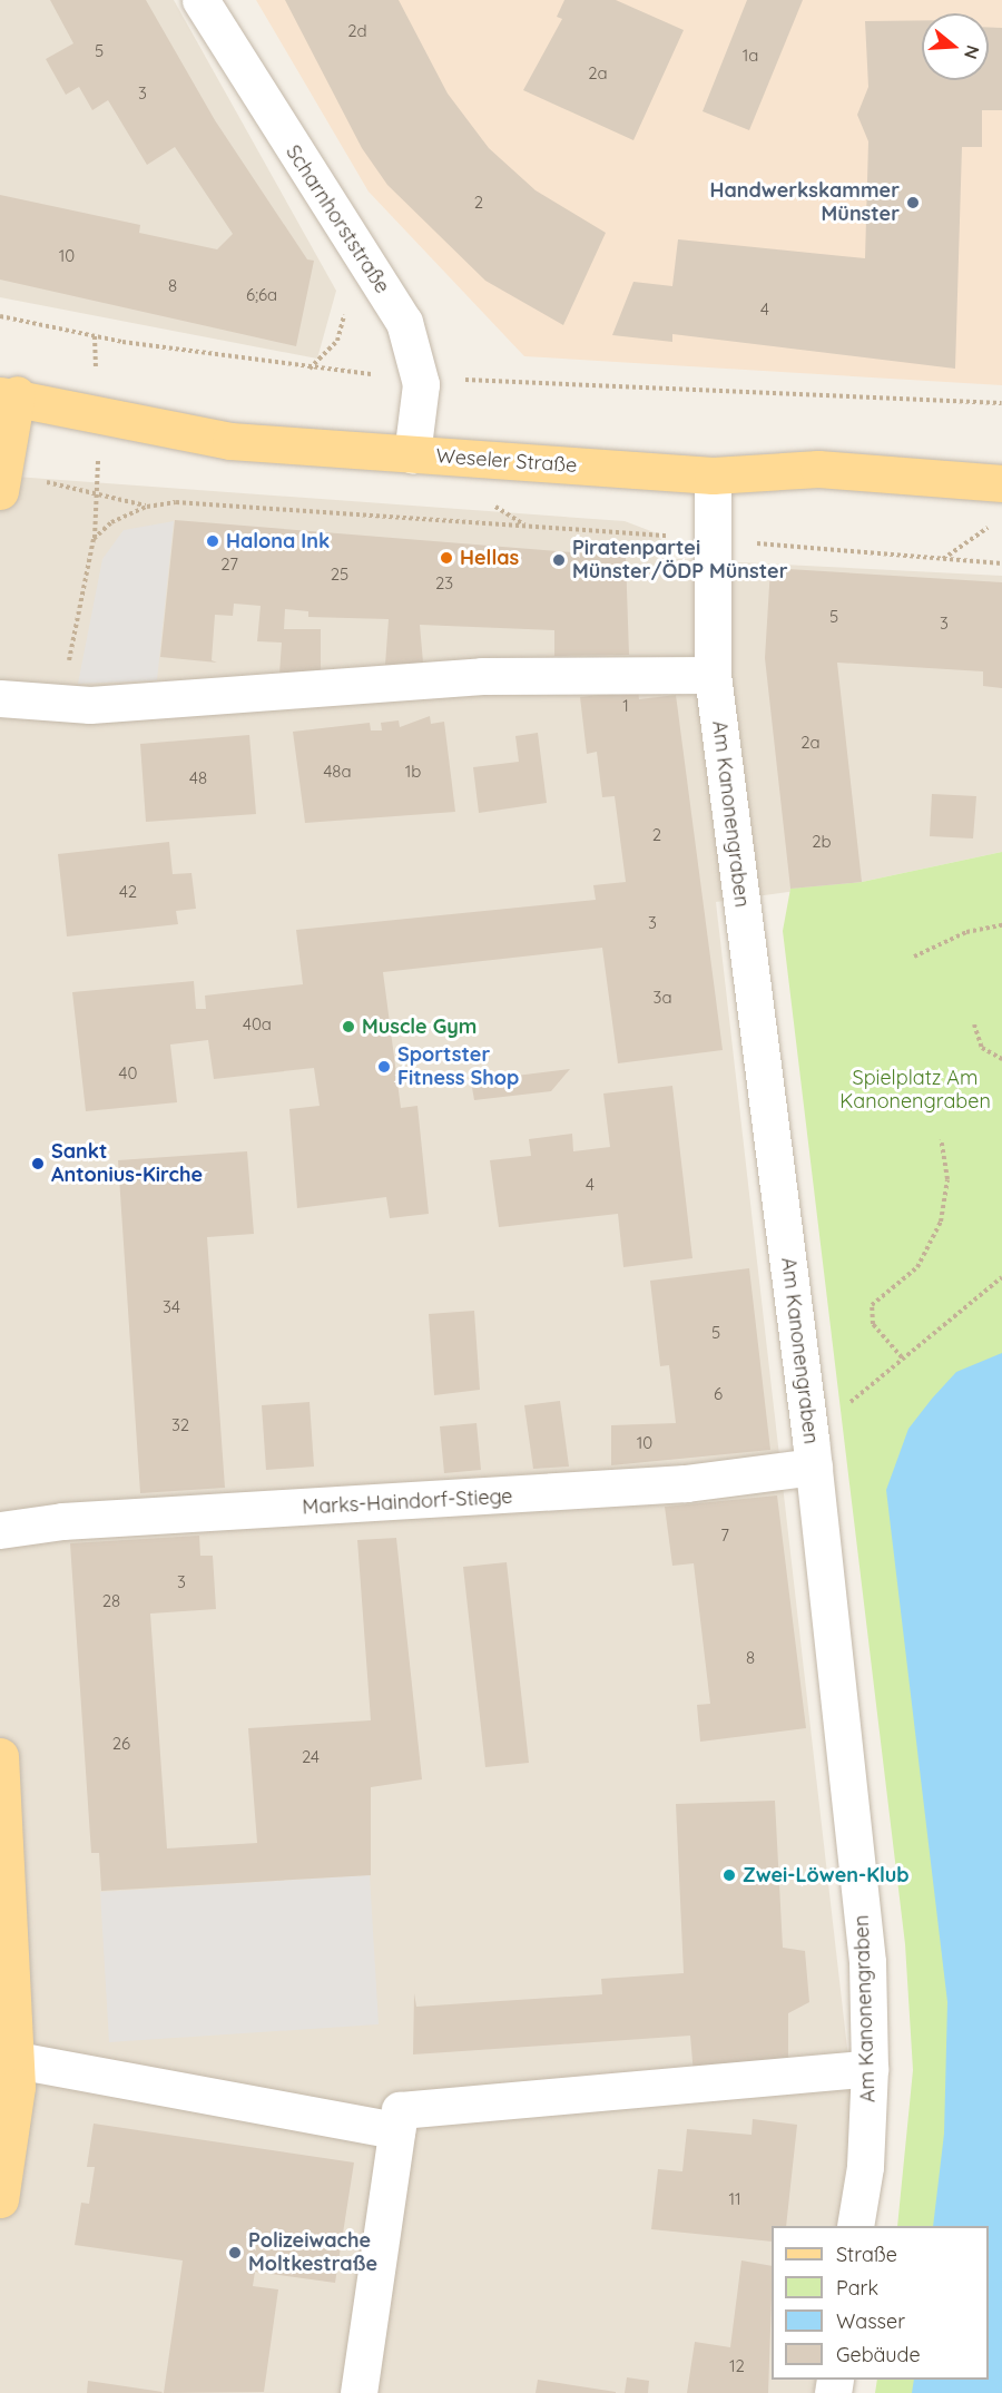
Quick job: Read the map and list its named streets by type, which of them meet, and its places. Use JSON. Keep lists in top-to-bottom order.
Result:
{
  "streets": {
    "main road": ["Weseler Straße"],
    "street": ["Scharnhorststraße", "Am Kanonengraben", "Marks-Haindorf-Stiege"]
  },
  "crossings": [
    ["Scharnhorststraße", "Weseler Straße"],
    ["Weseler Straße", "Am Kanonengraben"],
    ["Am Kanonengraben", "Marks-Haindorf-Stiege"]
  ],
  "parks": ["Spielplatz Am Kanonengraben"],
  "places": [
    "Handwerkskammer Münster",
    "Halona Ink",
    "Hellas",
    "Piratenpartei Münster/ÖDP Münster",
    "Muscle Gym",
    "Sportster Fitness Shop",
    "Sankt Antonius-Kirche",
    "Zwei-Löwen-Klub",
    "Polizeiwache Moltkestraße"
  ],
  "house_numbers": [
    "2d",
    "5",
    "1a",
    "2a",
    "3",
    "2",
    "10",
    "8",
    "6;6a",
    "4",
    "27",
    "25",
    "23",
    "5",
    "3",
    "1",
    "2a",
    "48a",
    "1b",
    "48",
    "2",
    "2b",
    "42",
    "3",
    "3a",
    "40a",
    "40",
    "4",
    "34",
    "5",
    "6",
    "32",
    "10",
    "7",
    "3",
    "28",
    "8",
    "26",
    "24",
    "11",
    "12"
  ],
  "legend": [
    "Straße",
    "Park",
    "Wasser",
    "Gebäude"
  ],
  "north": "right"
}
